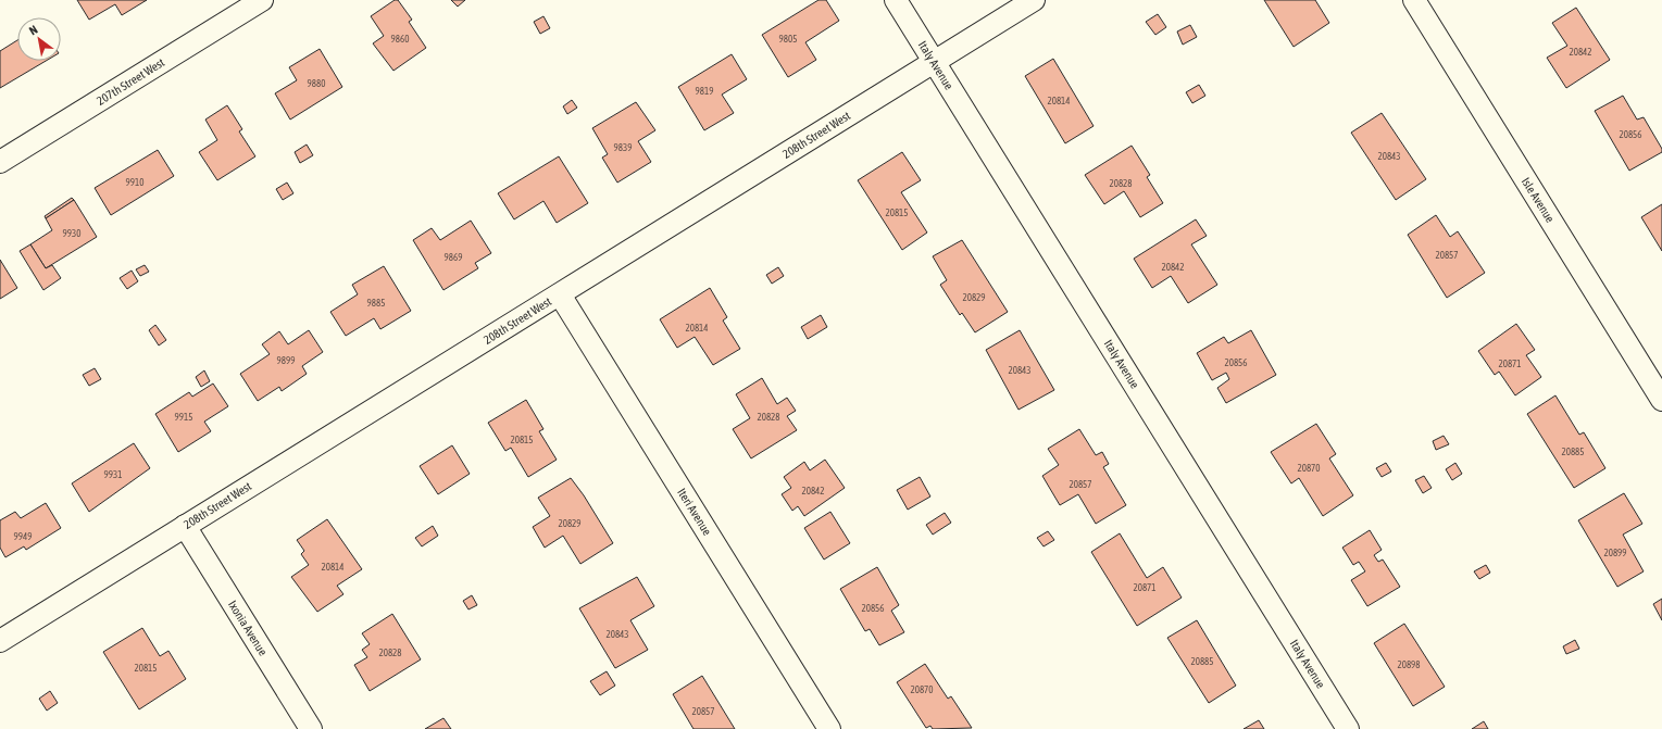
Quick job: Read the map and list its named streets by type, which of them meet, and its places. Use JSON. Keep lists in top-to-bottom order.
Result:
{
  "streets": {
    "street": [
      "Italy Avenue",
      "207th Street West",
      "208th Street West",
      "Isle Avenue",
      "Iteri Avenue",
      "Ixonia Avenue"
    ]
  },
  "crossings": [
    ["Italy Avenue", "208th Street West"],
    ["208th Street West", "Iteri Avenue"],
    ["208th Street West", "Ixonia Avenue"]
  ],
  "house_numbers": [
    "9860",
    "9805",
    "20842",
    "9880",
    "9819",
    "20814",
    "20856",
    "9839",
    "20843",
    "9910",
    "20828",
    "20815",
    "9930",
    "20857",
    "9869",
    "20842",
    "20829",
    "9885",
    "20814",
    "9899",
    "20856",
    "20871",
    "20843",
    "9915",
    "20828",
    "20815",
    "20885",
    "20870",
    "9931",
    "20857",
    "20842",
    "20829",
    "9949",
    "20899",
    "20814",
    "20871",
    "20856",
    "20843",
    "20828",
    "20885",
    "20898",
    "20815",
    "20870",
    "20857"
  ],
  "north": "top left"
}
